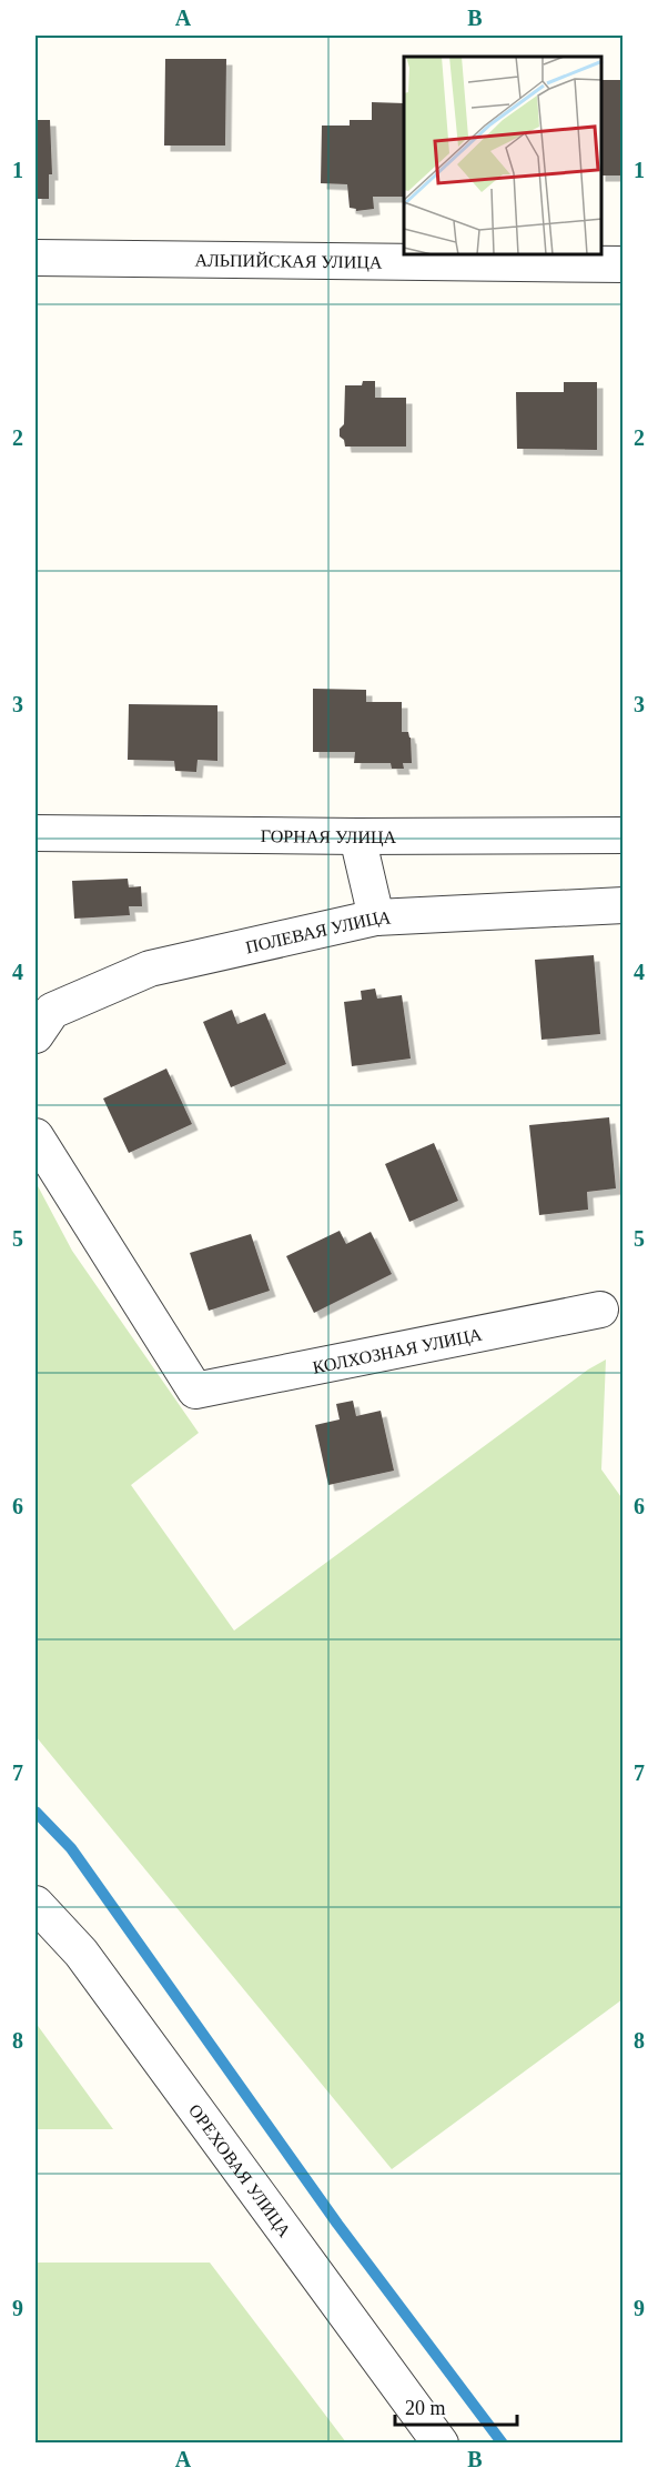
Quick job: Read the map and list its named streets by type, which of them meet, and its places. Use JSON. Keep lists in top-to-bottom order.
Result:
{
  "streets": {
    "street": [
      "АЛЬПИЙСКАЯ УЛИЦА",
      "ГОРНАЯ УЛИЦА",
      "ПОЛЕВАЯ УЛИЦА",
      "КОЛХОЗНАЯ УЛИЦА",
      "ОРЕХОВАЯ УЛИЦА"
    ]
  },
  "scale_bar": "20 m",
  "grid": {
    "columns": ["A", "B"],
    "rows": [
      "1",
      "2",
      "3",
      "4",
      "5",
      "6",
      "7",
      "8",
      "9"
    ]
  }
}
